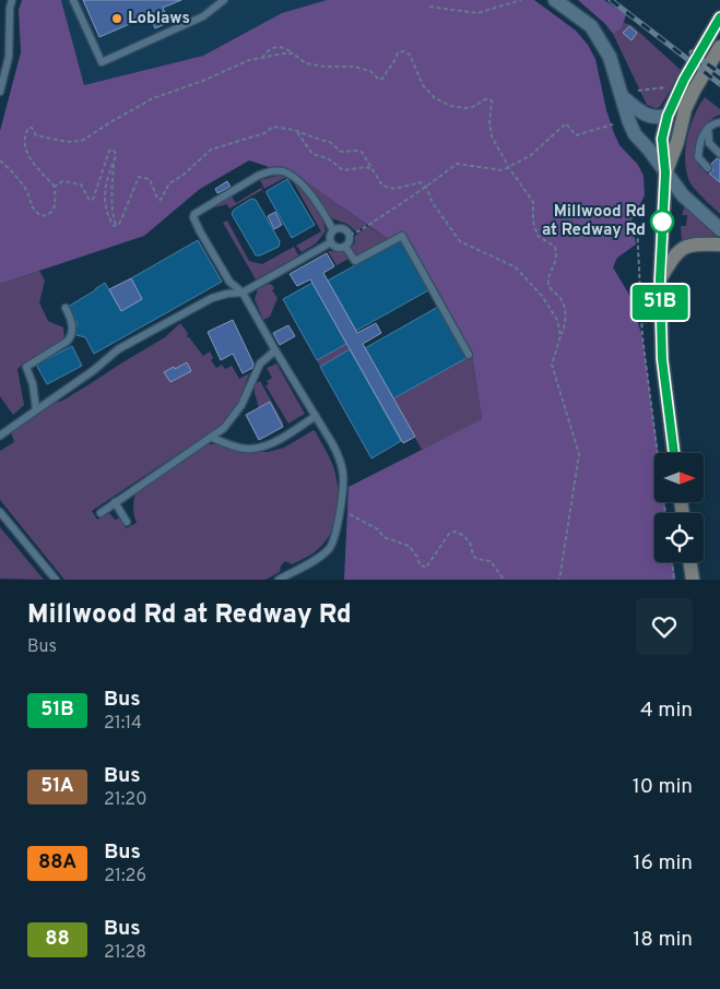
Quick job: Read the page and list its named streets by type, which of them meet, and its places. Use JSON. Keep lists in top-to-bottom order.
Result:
{
  "places": ["Loblaws", "Millwood Rd at Redway Rd"],
  "lines": ["bus line 51B"],
  "north": "right",
  "page": {
    "on_map": "51B",
    "heading": ["Millwood Rd at Redway Rd", "Bus"],
    "list": [
      {
        "mark": "51B",
        "name": "Bus",
        "note": "21:14",
        "value": "4 min"
      },
      {
        "mark": "51A",
        "name": "Bus",
        "note": "21:20",
        "value": "10 min"
      },
      {
        "mark": "88A",
        "name": "Bus",
        "note": "21:26",
        "value": "16 min"
      },
      {
        "mark": "88",
        "name": "Bus",
        "note": "21:28",
        "value": "18 min"
      }
    ]
  }
}
